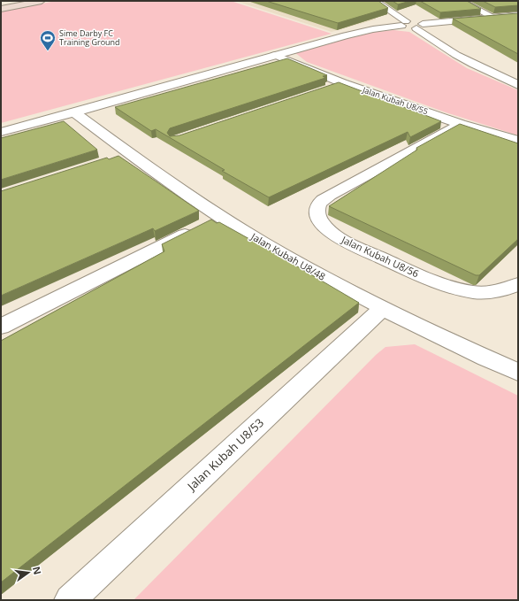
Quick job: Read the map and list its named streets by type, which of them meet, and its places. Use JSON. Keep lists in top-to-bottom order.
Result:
{
  "streets": {
    "street": [
      "Jalan Kubah U8/55",
      "Jalan Kubah U8/48",
      "Jalan Kubah U8/56",
      "Jalan Kubah U8/53"
    ]
  },
  "crossings": [
    ["Jalan Kubah U8/55", "Jalan Kubah U8/56"],
    ["Jalan Kubah U8/48", "Jalan Kubah U8/53"]
  ],
  "places": {
    "sports": ["Sime Darby FC Training Ground"]
  },
  "north": "right"
}
